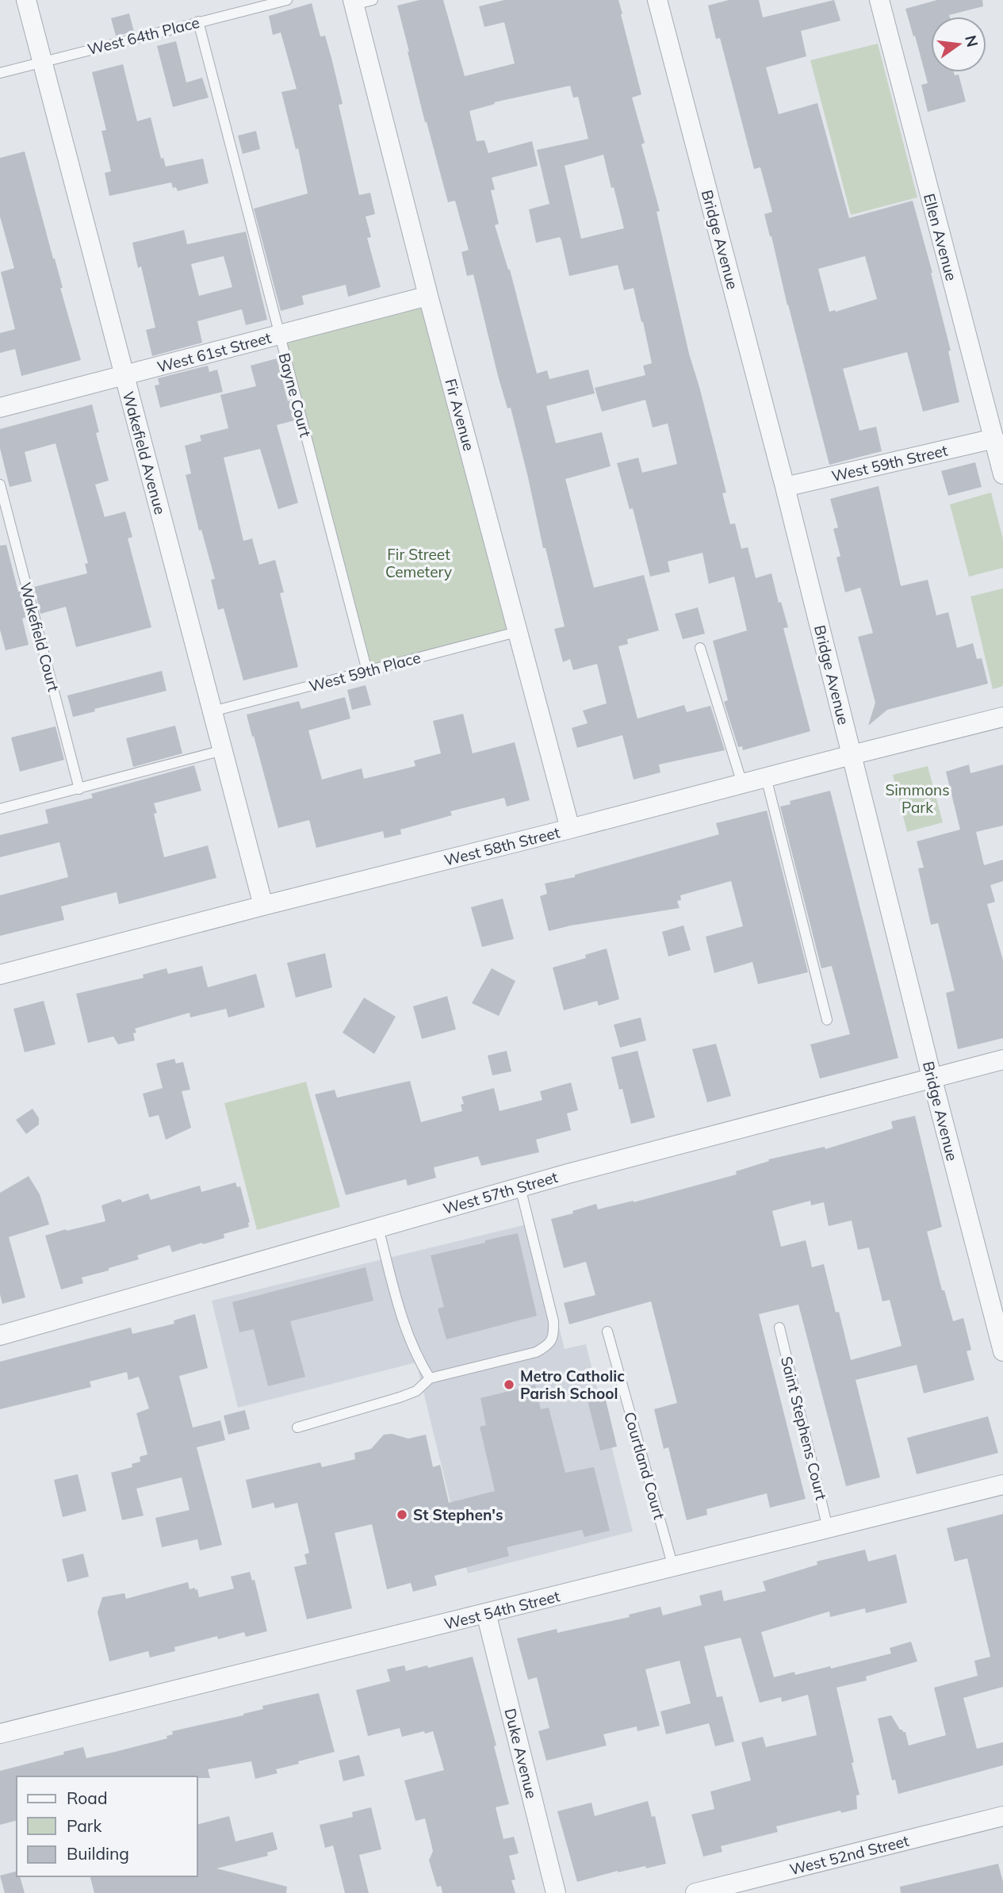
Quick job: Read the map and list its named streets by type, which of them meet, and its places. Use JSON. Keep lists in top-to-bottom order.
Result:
{
  "streets": {
    "street": [
      "Ellen Avenue",
      "Bridge Avenue",
      "West 61st Street",
      "Fir Avenue",
      "Wakefield Avenue",
      "West 59th Street",
      "West 58th Street",
      "West 57th Street",
      "West 54th Street",
      "Duke Avenue",
      "West 52nd Street"
    ],
    "lane": [
      "West 64th Place",
      "Bayne Court",
      "Wakefield Court",
      "West 59th Place",
      "Saint Stephens Court",
      "Courtland Court"
    ]
  },
  "crossings": [
    ["West 64th Place", "Bayne Court"],
    ["West 64th Place", "Wakefield Avenue"],
    ["Ellen Avenue", "West 59th Street"],
    ["Bridge Avenue", "West 59th Street"],
    ["Bridge Avenue", "West 58th Street"],
    ["Bridge Avenue", "West 57th Street"],
    ["West 61st Street", "Bayne Court"],
    ["West 61st Street", "Fir Avenue"],
    ["West 61st Street", "Wakefield Avenue"],
    ["Bayne Court", "West 59th Place"],
    ["Fir Avenue", "West 59th Place"],
    ["Fir Avenue", "West 58th Street"],
    ["Wakefield Avenue", "West 59th Place"],
    ["Wakefield Avenue", "West 58th Street"],
    ["Saint Stephens Court", "West 54th Street"],
    ["Courtland Court", "West 54th Street"],
    ["West 54th Street", "Duke Avenue"]
  ],
  "parks": ["Fir Street Cemetery", "Simmons Park"],
  "places": ["Metro Catholic Parish School", "St Stephen's"],
  "legend": ["Road", "Park", "Building"],
  "north": "right"
}
